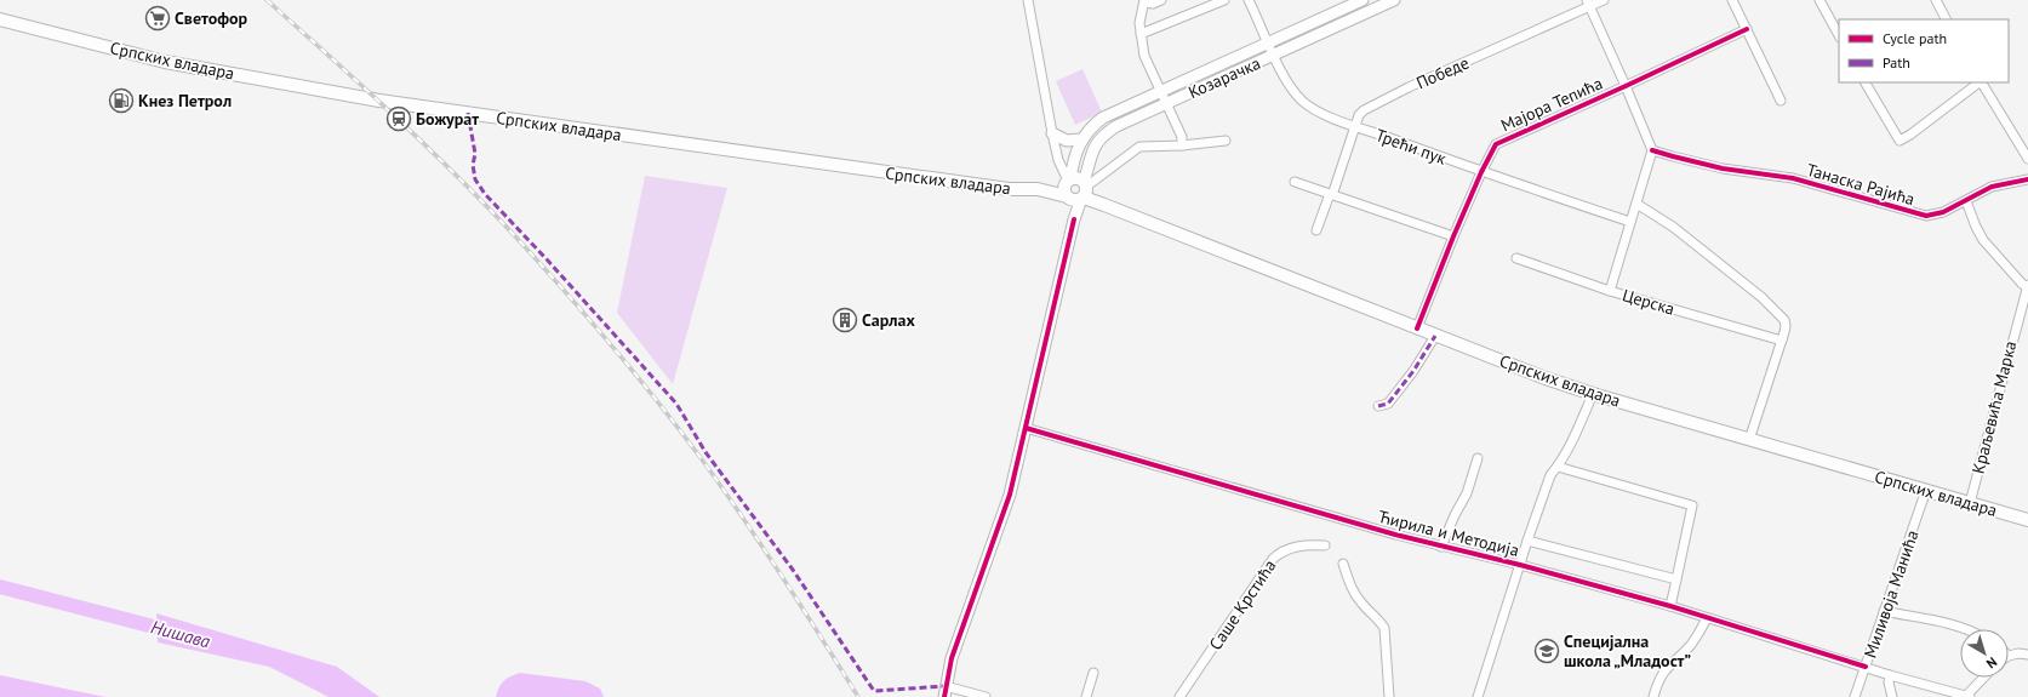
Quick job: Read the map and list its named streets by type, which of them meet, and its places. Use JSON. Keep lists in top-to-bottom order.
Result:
{
  "streets": {
    "main road": ["Српских владара"],
    "street": [
      "Победе",
      "Козарачка",
      "Мајора Тепића",
      "Трећи пук",
      "Танаска Рајића",
      "Церска",
      "Краљевића Марка",
      "Ћирила и Методија",
      "Миливоја Манића",
      "Саше Крстића"
    ]
  },
  "crossings": [
    ["Српских владара", "Козарачка"],
    ["Српских владара", "Мајора Тепића"],
    ["Српских владара", "Краљевића Марка"],
    ["Српских владара", "Миливоја Манића"],
    ["Победе", "Трећи пук"],
    ["Козарачка", "Трећи пук"],
    ["Мајора Тепића", "Трећи пук"],
    ["Ћирила и Методија", "Миливоја Манића"]
  ],
  "water": ["Нишава"],
  "places": {
    "supermarket": ["Светофор"],
    "fuel station": ["Кнез Петрол"],
    "station": ["Божурат"],
    "building": ["Сарлах"],
    "school or university": ["Специјална школа „Младост”"]
  },
  "legend": ["Cycle path", "Path"],
  "north": "bottom right"
}
